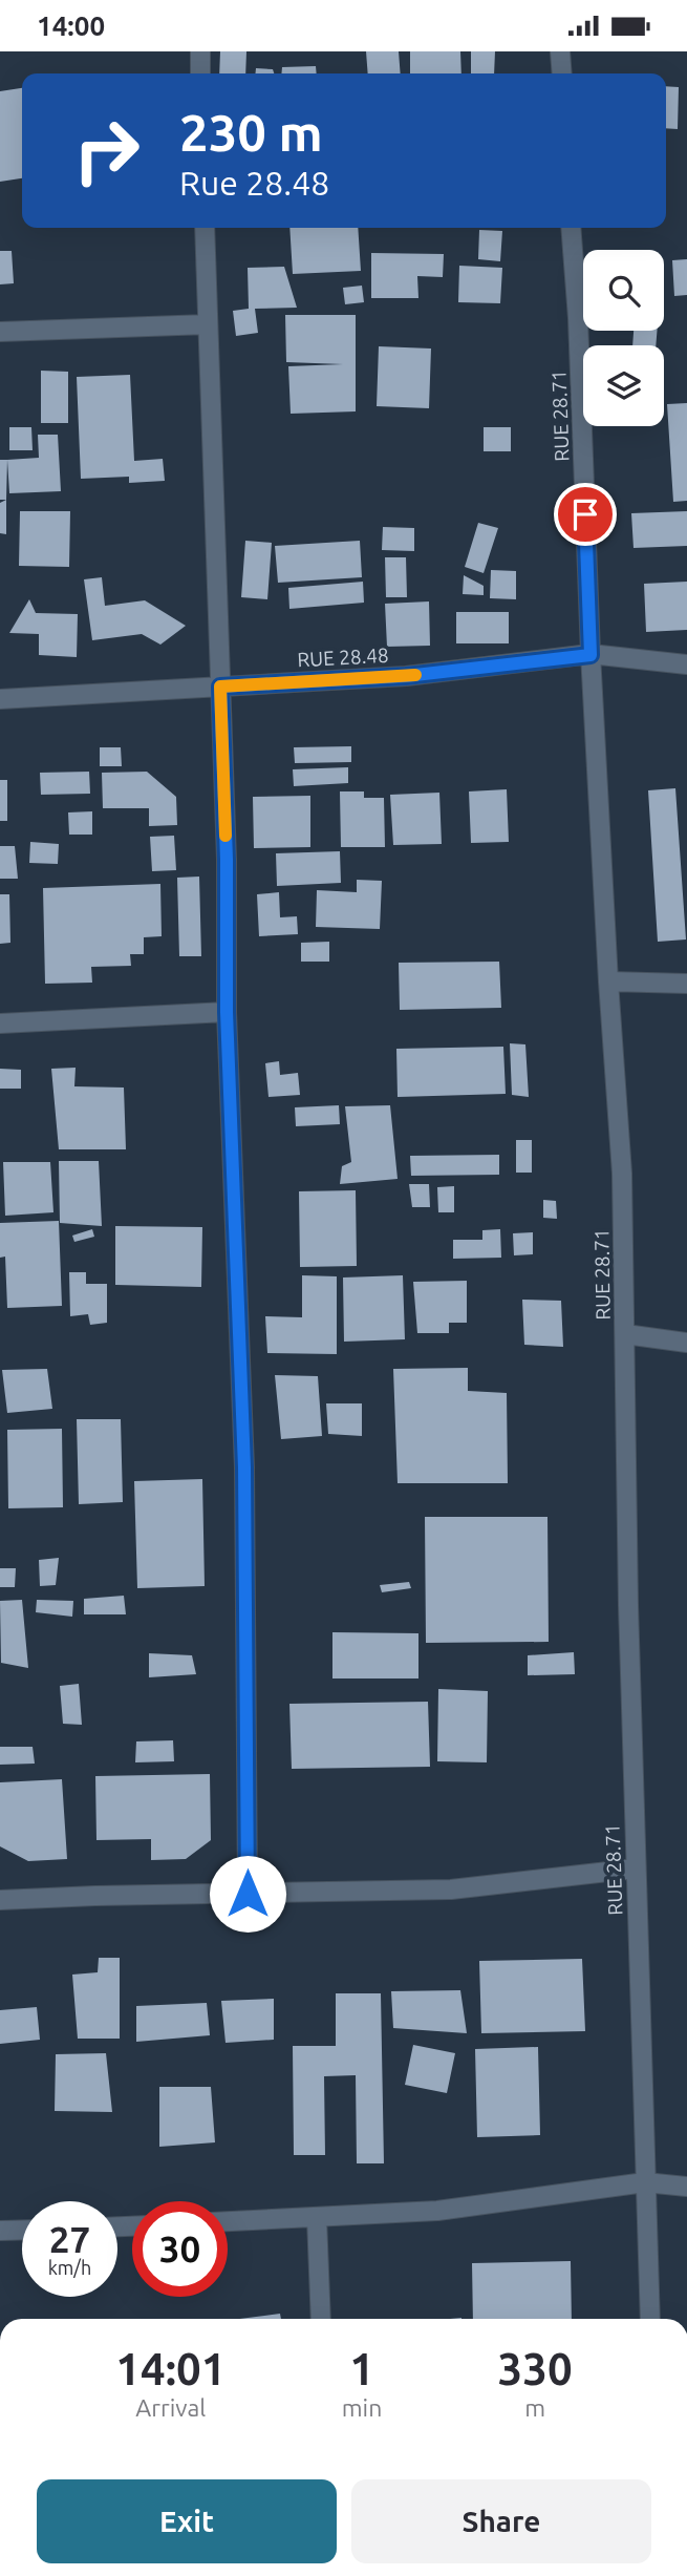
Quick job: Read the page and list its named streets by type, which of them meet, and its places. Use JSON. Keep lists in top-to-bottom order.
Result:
{
  "streets": {
    "street": ["RUE 28.71", "RUE 28.48"]
  },
  "crossings": [
    ["RUE 28.71", "RUE 28.48"]
  ],
  "page": {
    "status": "14:00",
    "turn": ["230 m", "Rue 28.48"],
    "speed": "27 km/h",
    "limit": "30",
    "eta": [
      "14:01",
      "Arrival",
      "1",
      "min",
      "330",
      "m"
    ],
    "buttons": ["Exit", "Share"]
  }
}
